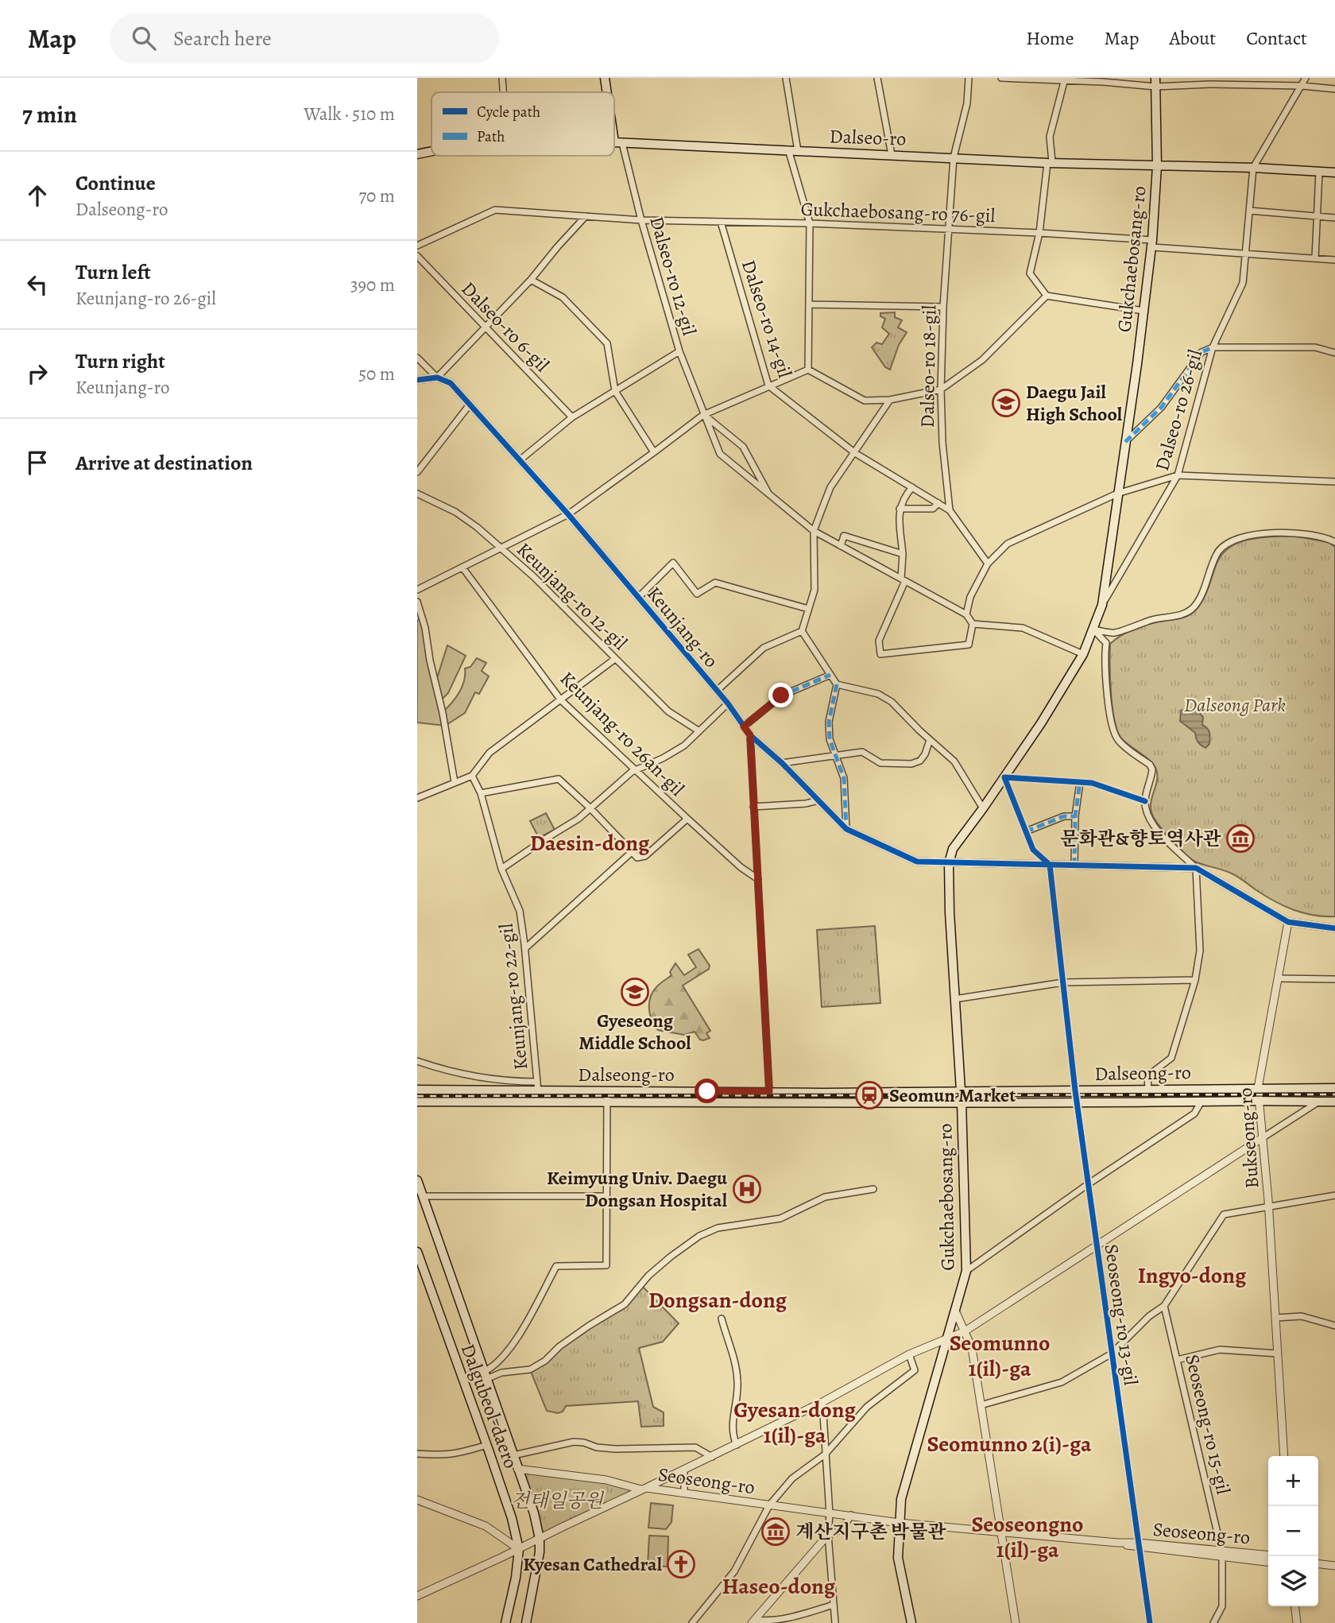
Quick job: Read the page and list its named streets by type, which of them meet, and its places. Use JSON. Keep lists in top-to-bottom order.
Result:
{
  "streets": {
    "main road": [
      "Dalseo-ro",
      "Gukchaebosang-ro",
      "Dalseong-ro",
      "Dalgubeol-daero"
    ],
    "street": [
      "Gukchaebosang-ro 76-gil",
      "Dalseo-ro 12-gil",
      "Dalseo-ro 14-gil",
      "Dalseo-ro 6-gil",
      "Dalseo-ro 18-gil",
      "Dalseo-ro 26-gil",
      "Keunjang-ro 12-gil",
      "Keunjang-ro",
      "Keunjang-ro 26an-gil",
      "Keunjang-ro 22-gil",
      "Bukseong-ro",
      "Seoseong-ro 13-gil",
      "Seoseong-ro 15-gil",
      "Seoseong-ro"
    ]
  },
  "crossings": [
    ["Dalseo-ro", "Gukchaebosang-ro"],
    ["Dalseo-ro", "Dalseo-ro 12-gil"],
    ["Dalseo-ro", "Dalseo-ro 18-gil"],
    ["Dalseo-ro", "Dalseo-ro 26-gil"],
    ["Gukchaebosang-ro 76-gil", "Gukchaebosang-ro"],
    ["Gukchaebosang-ro 76-gil", "Dalseo-ro 12-gil"],
    ["Gukchaebosang-ro 76-gil", "Dalseo-ro 14-gil"],
    ["Gukchaebosang-ro 76-gil", "Dalseo-ro 18-gil"],
    ["Gukchaebosang-ro 76-gil", "Dalseo-ro 26-gil"],
    ["Gukchaebosang-ro", "Dalseo-ro 26-gil"],
    ["Gukchaebosang-ro", "Keunjang-ro"],
    ["Gukchaebosang-ro", "Dalseong-ro"],
    ["Gukchaebosang-ro", "Seoseong-ro"],
    ["Dalseo-ro 14-gil", "Dalseo-ro 18-gil"],
    ["Keunjang-ro", "Seoseong-ro 13-gil"],
    ["Keunjang-ro 22-gil", "Dalseong-ro"],
    ["Dalseong-ro", "Bukseong-ro"],
    ["Dalseong-ro", "Seoseong-ro 13-gil"],
    ["Seoseong-ro 13-gil", "Seoseong-ro"],
    ["Dalgubeol-daero", "Seoseong-ro"],
    ["Seoseong-ro 15-gil", "Seoseong-ro"]
  ],
  "districts": [
    "Daesin-dong",
    "Ingyo-dong",
    "Dongsan-dong",
    "Seomunno 1(il)-ga",
    "Gyesan-dong 1(il)-ga",
    "Seomunno 2(i)-ga",
    "Seoseongno 1(il)-ga",
    "Haseo-dong"
  ],
  "parks": ["Dalseong Park", "전태일공원"],
  "places": {
    "school or university": ["Daegu Jail High School", "Gyeseong Middle School"],
    "museum": ["문화관&향토역사관", "계산지구촌 박물관"],
    "station": ["Seomun Market"],
    "hospital": ["Keimyung Univ. Daegu Dongsan Hospital"],
    "church": ["Kyesan Cathedral"]
  },
  "legend": ["Cycle path", "Path"],
  "page": {
    "header": "Map",
    "search": "Search here",
    "nav": [
      "Home",
      "Map",
      "About",
      "Contact"
    ],
    "heading": ["7 min", "Walk · 510 m"],
    "list": [
      ["Continue", "Dalseong-ro", "70 m"],
      ["Turn left", "Keunjang-ro 26-gil", "390 m"],
      ["Turn right", "Keunjang-ro", "50 m"],
      "Arrive at destination"
    ],
    "map_buttons": ["+", "−"]
  }
}
